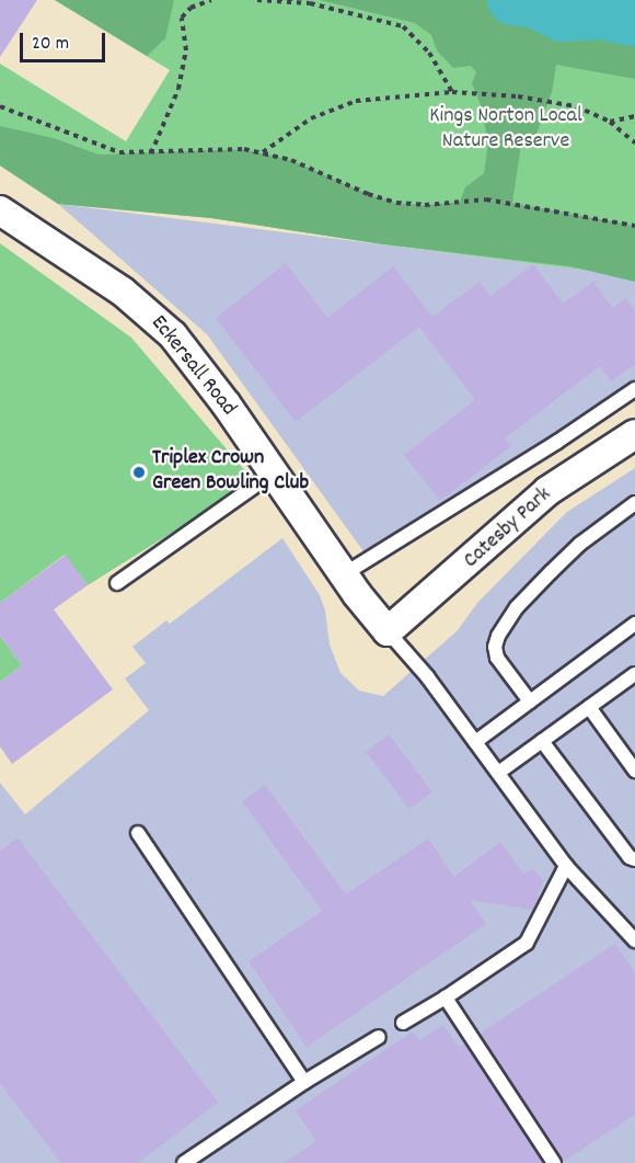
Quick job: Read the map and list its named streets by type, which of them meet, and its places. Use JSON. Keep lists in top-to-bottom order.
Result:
{
  "streets": {
    "street": ["Eckersall Road", "Catesby Park"]
  },
  "crossings": [
    ["Eckersall Road", "Catesby Park"]
  ],
  "parks": ["Kings Norton Local Nature Reserve"],
  "places": ["Triplex Crown Green Bowling Club"],
  "scale_bar": "20 m"
}
